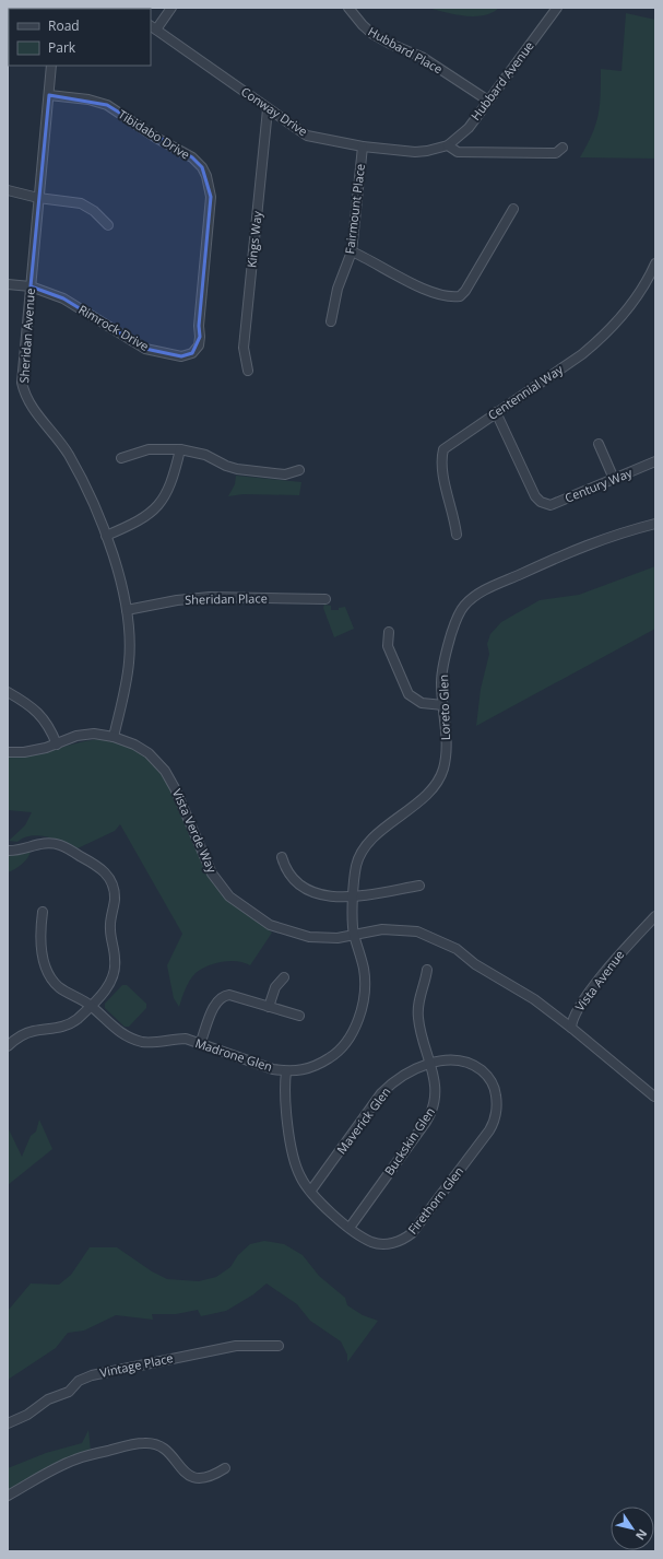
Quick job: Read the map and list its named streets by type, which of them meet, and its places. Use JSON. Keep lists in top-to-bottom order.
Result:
{
  "streets": {
    "street": [
      "Hubbard Place",
      "Hubbard Avenue",
      "Conway Drive",
      "Tibidabo Drive",
      "Fairmount Place",
      "Kings Way",
      "Rimrock Drive",
      "Sheridan Avenue",
      "Centennial Way",
      "Century Way",
      "Sheridan Place",
      "Loreto Glen",
      "Vista Verde Way",
      "Vista Avenue",
      "Madrone Glen",
      "Maverick Glen",
      "Buckskin Glen",
      "Firethorn Glen",
      "Vintage Place"
    ]
  },
  "crossings": [
    ["Hubbard Place", "Hubbard Avenue"],
    ["Hubbard Avenue", "Conway Drive"],
    ["Conway Drive", "Fairmount Place"],
    ["Conway Drive", "Kings Way"],
    ["Tibidabo Drive", "Rimrock Drive"],
    ["Tibidabo Drive", "Sheridan Avenue"],
    ["Rimrock Drive", "Sheridan Avenue"],
    ["Sheridan Avenue", "Sheridan Place"],
    ["Sheridan Avenue", "Vista Verde Way"],
    ["Centennial Way", "Century Way"],
    ["Loreto Glen", "Vista Verde Way"],
    ["Loreto Glen", "Madrone Glen"],
    ["Vista Verde Way", "Vista Avenue"],
    ["Vista Verde Way", "Madrone Glen"],
    ["Madrone Glen", "Firethorn Glen"],
    ["Maverick Glen", "Buckskin Glen"],
    ["Maverick Glen", "Firethorn Glen"],
    ["Buckskin Glen", "Firethorn Glen"]
  ],
  "legend": ["Road", "Park"],
  "north": "bottom right"
}
